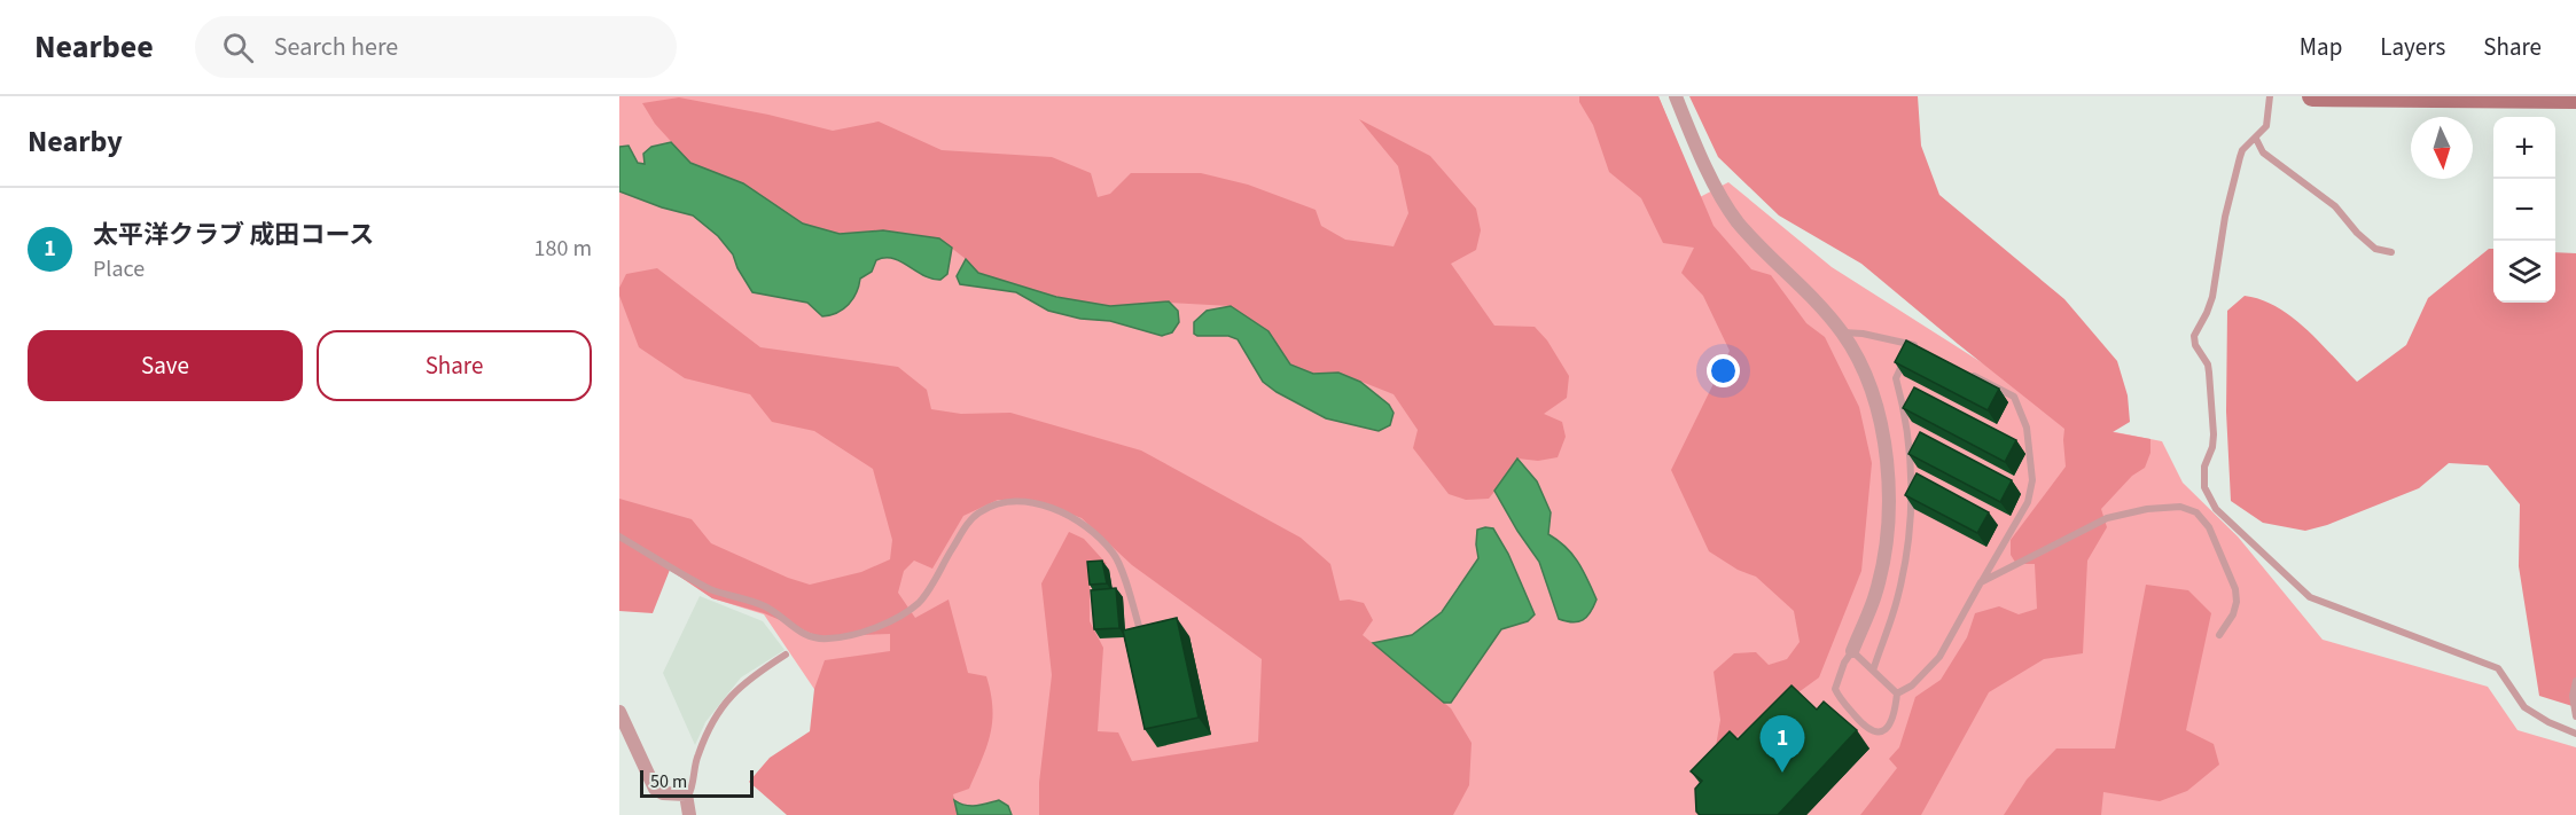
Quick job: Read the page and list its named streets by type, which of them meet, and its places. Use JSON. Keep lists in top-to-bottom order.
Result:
{
  "scale_bar": "50 m",
  "north": "bottom",
  "page": {
    "header": "Nearbee",
    "search": "Search here",
    "nav": ["Map", "Layers", "Share"],
    "heading": "Nearby",
    "map_buttons": ["+", "−"],
    "list": [
      {
        "mark": "1",
        "name": "太平洋クラブ 成田コース",
        "note": "Place",
        "value": "180 m"
      }
    ],
    "buttons": ["Save", "Share"],
    "pins": "1",
    "scale": "50 m"
  }
}
